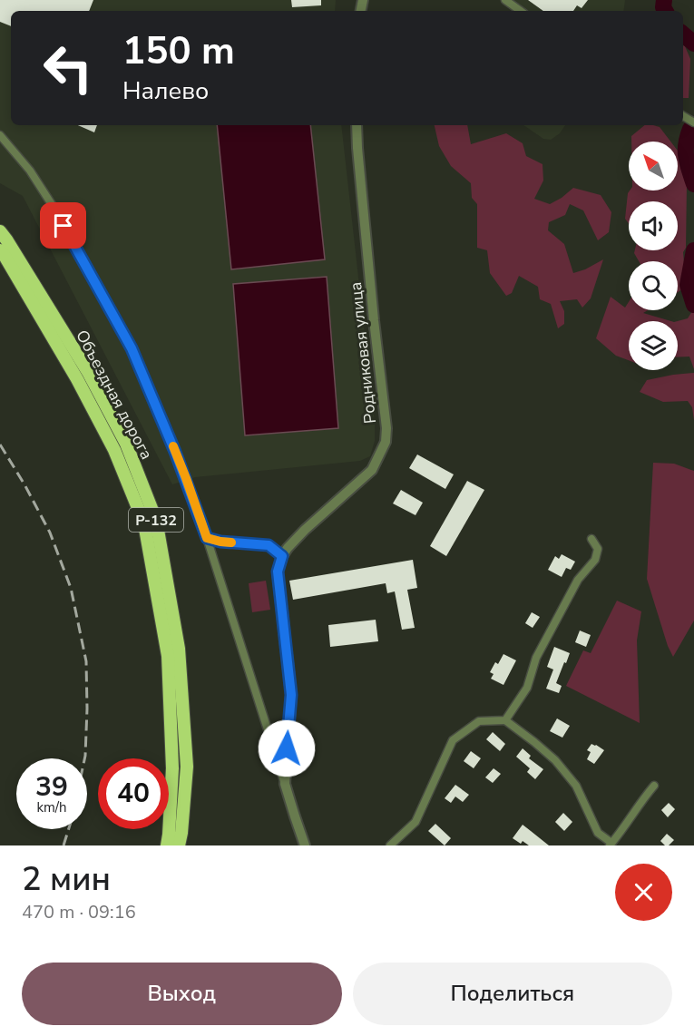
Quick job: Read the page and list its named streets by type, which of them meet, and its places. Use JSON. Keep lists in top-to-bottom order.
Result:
{
  "streets": {
    "highway": ["Объездная дорога", "Р-132"],
    "street": ["Родниковая улица"]
  },
  "north": "top left",
  "page": {
    "turn": ["150 m", "Налево"],
    "speed": "39 km/h",
    "limit": "40",
    "heading": ["2 мин", "470 m · 09:16"],
    "buttons": ["Выход", "Поделиться"]
  }
}
